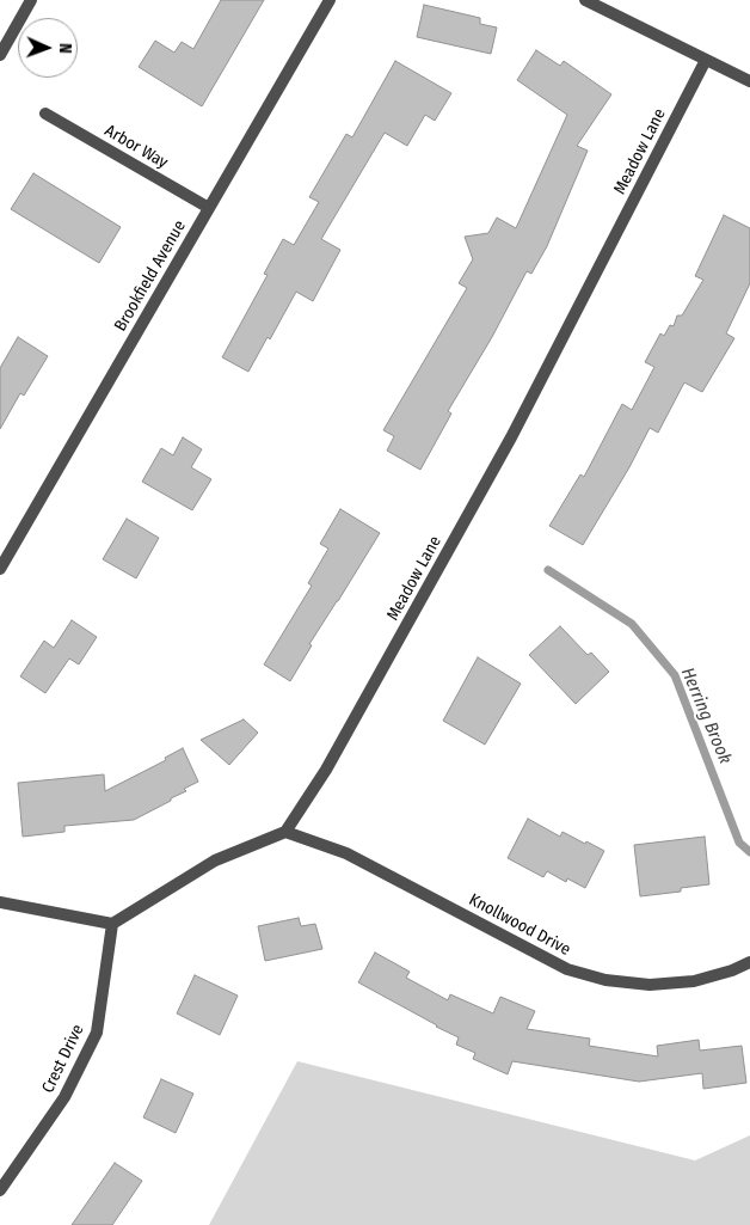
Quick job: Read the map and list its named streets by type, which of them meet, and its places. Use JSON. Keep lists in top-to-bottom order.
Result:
{
  "streets": {
    "street": [
      "Arbor Way",
      "Meadow Lane",
      "Brookfield Avenue",
      "Knollwood Drive",
      "Crest Drive"
    ]
  },
  "crossings": [
    ["Arbor Way", "Brookfield Avenue"],
    ["Meadow Lane", "Knollwood Drive"]
  ],
  "water": ["Herring Brook"],
  "north": "right"
}
